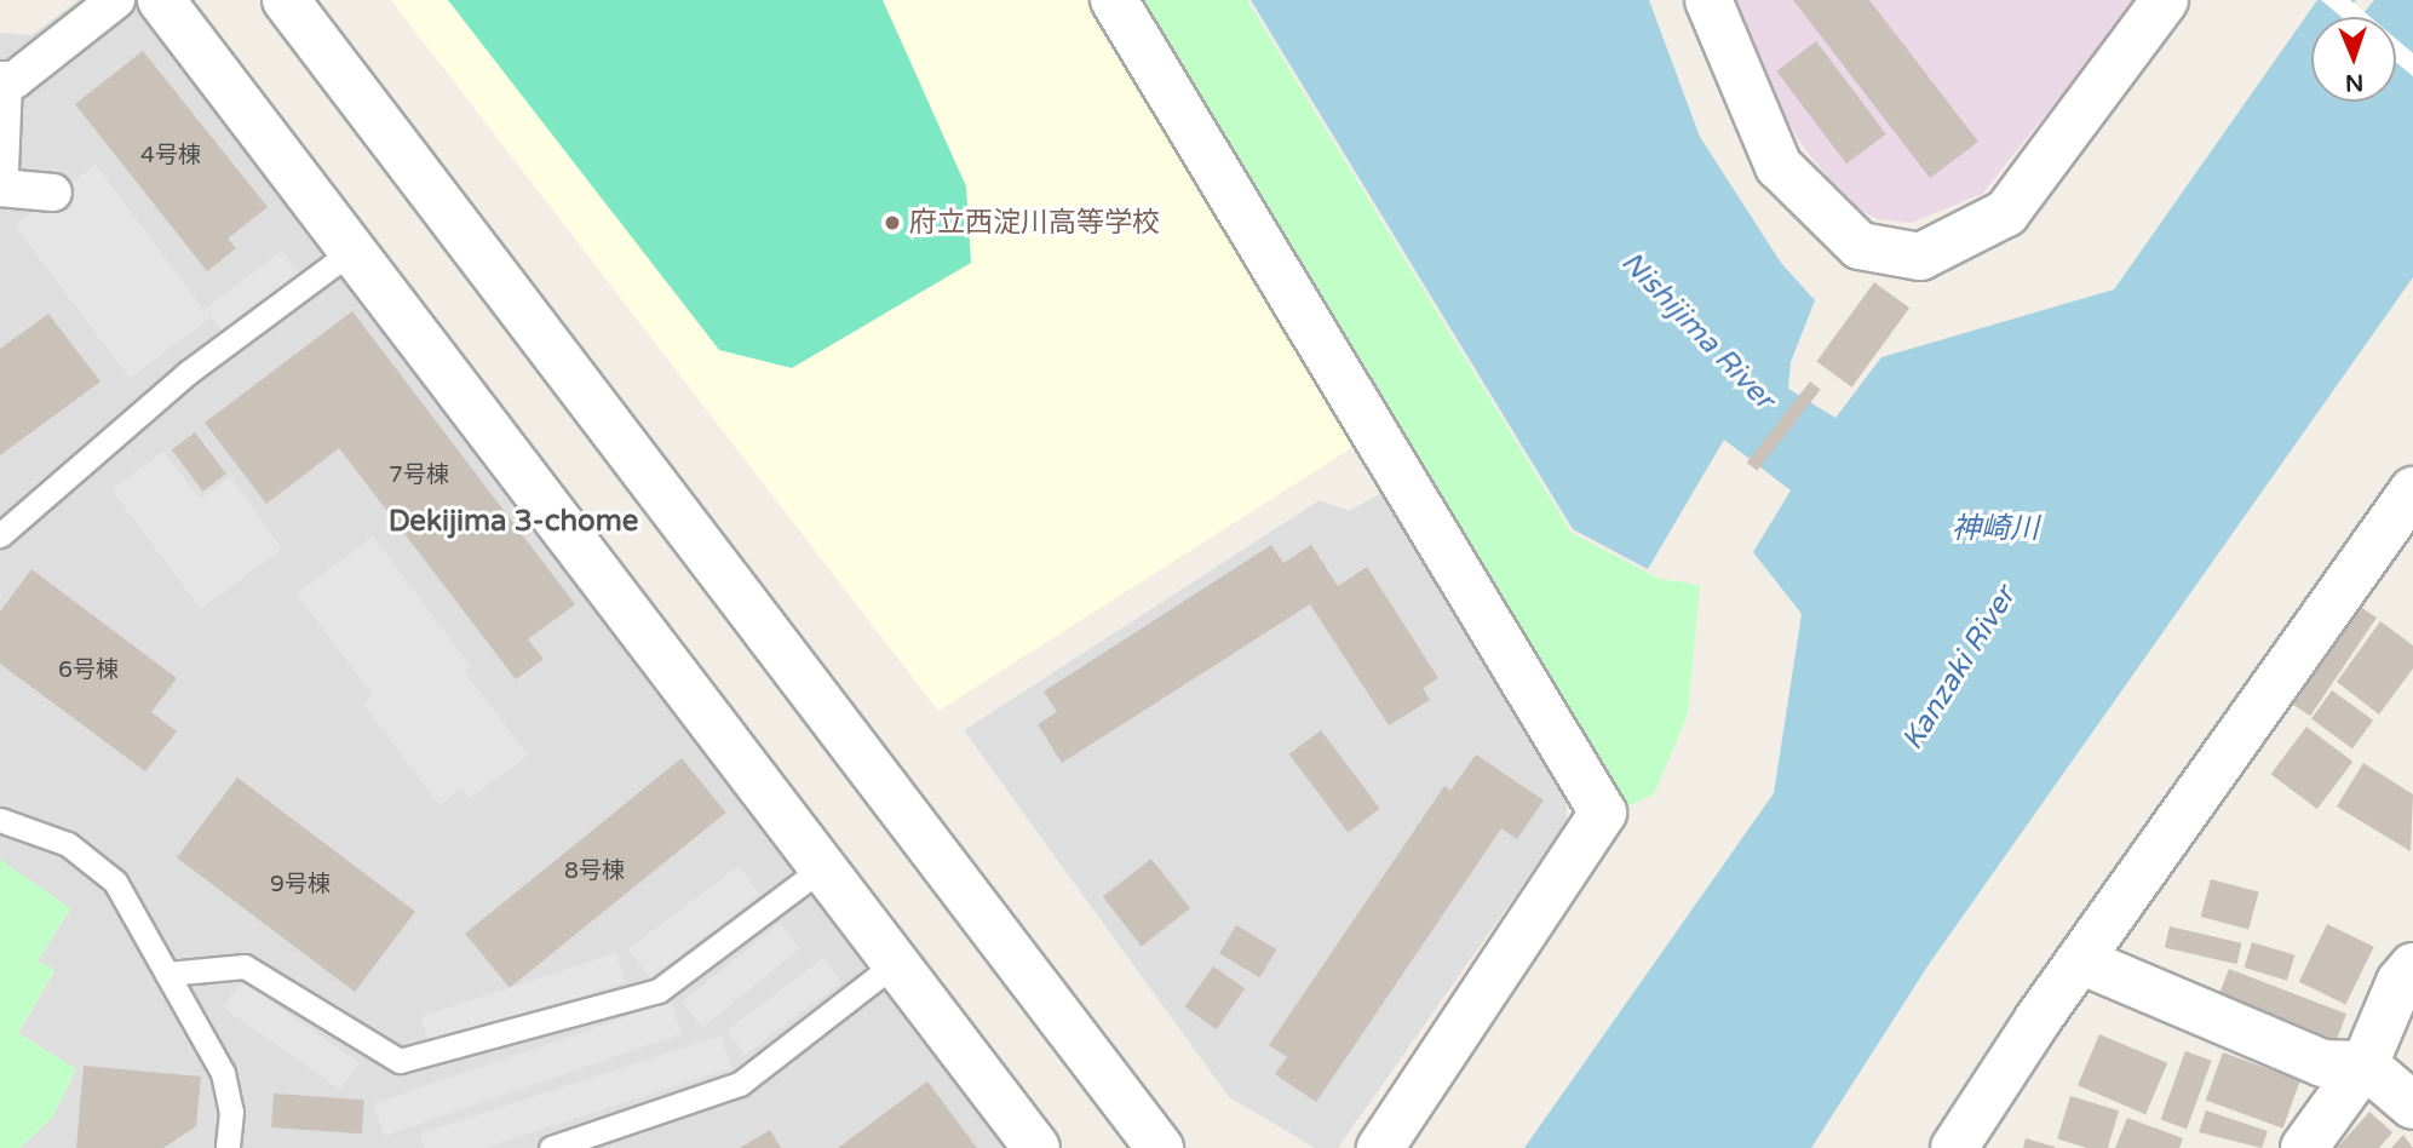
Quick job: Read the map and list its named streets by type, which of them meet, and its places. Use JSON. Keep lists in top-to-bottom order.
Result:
{
  "districts": ["Dekijima 3-chome"],
  "water": ["Nishijima River", "神崎川", "Kanzaki River"],
  "places": ["府立西淀川高等学校"],
  "house_numbers": [
    "4号棟",
    "7号棟",
    "6号棟",
    "8号棟",
    "9号棟"
  ],
  "north": "bottom"
}
